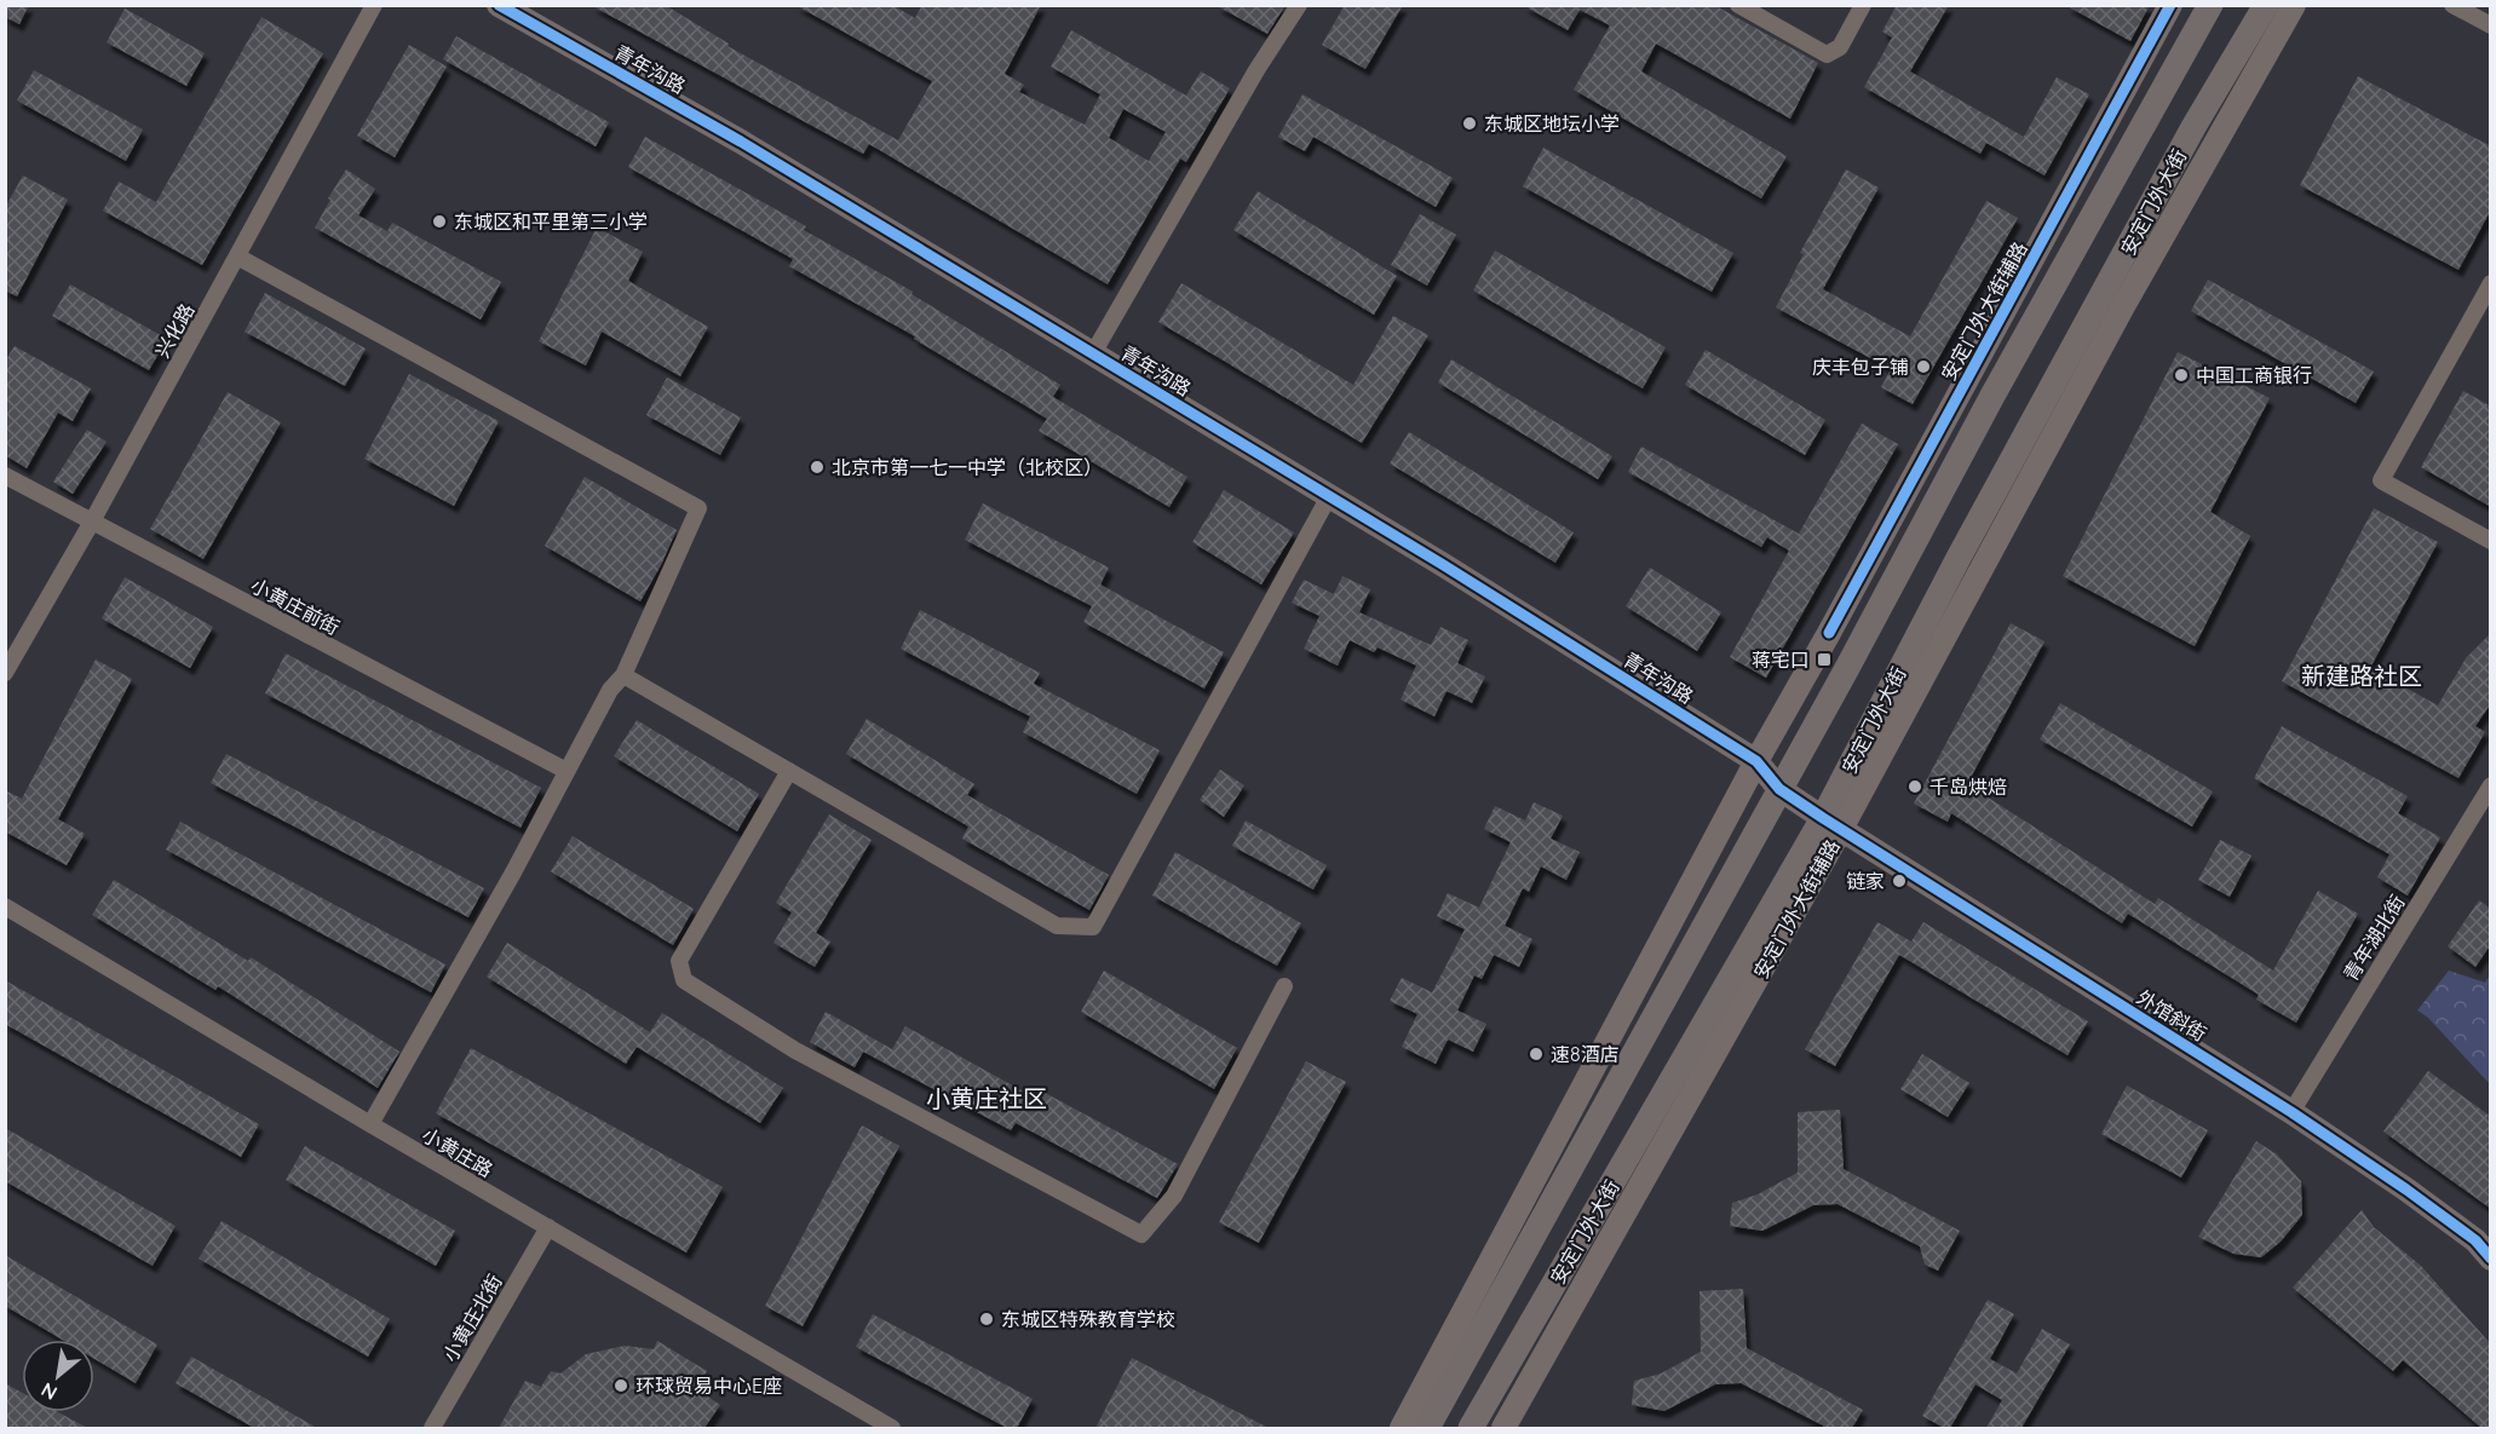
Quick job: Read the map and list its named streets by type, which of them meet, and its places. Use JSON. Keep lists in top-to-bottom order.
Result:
{
  "streets": {
    "main road": ["安定门外大街"],
    "street": [
      "青年沟路",
      "安定门外大街辅路",
      "兴化路",
      "小黄庄前街",
      "青年湖北街",
      "外馆斜街",
      "小黄庄路",
      "小黄庄北街"
    ]
  },
  "crossings": [
    ["青年沟路", "安定门外大街"],
    ["青年沟路", "安定门外大街辅路"],
    ["青年沟路", "外馆斜街"],
    ["安定门外大街", "安定门外大街辅路"],
    ["安定门外大街", "外馆斜街"],
    ["安定门外大街辅路", "外馆斜街"],
    ["兴化路", "小黄庄前街"],
    ["青年湖北街", "外馆斜街"],
    ["小黄庄路", "小黄庄北街"]
  ],
  "districts": ["新建路社区", "小黄庄社区"],
  "places": {
    "other": [
      "东城区地坛小学",
      "东城区和平里第三小学",
      "庆丰包子铺",
      "中国工商银行",
      "北京市第一七一中学（北校区）",
      "千岛烘焙",
      "链家",
      "速8酒店",
      "东城区特殊教育学校",
      "环球贸易中心E座"
    ],
    "transit": ["蒋宅口"]
  },
  "north": "bottom left"
}
